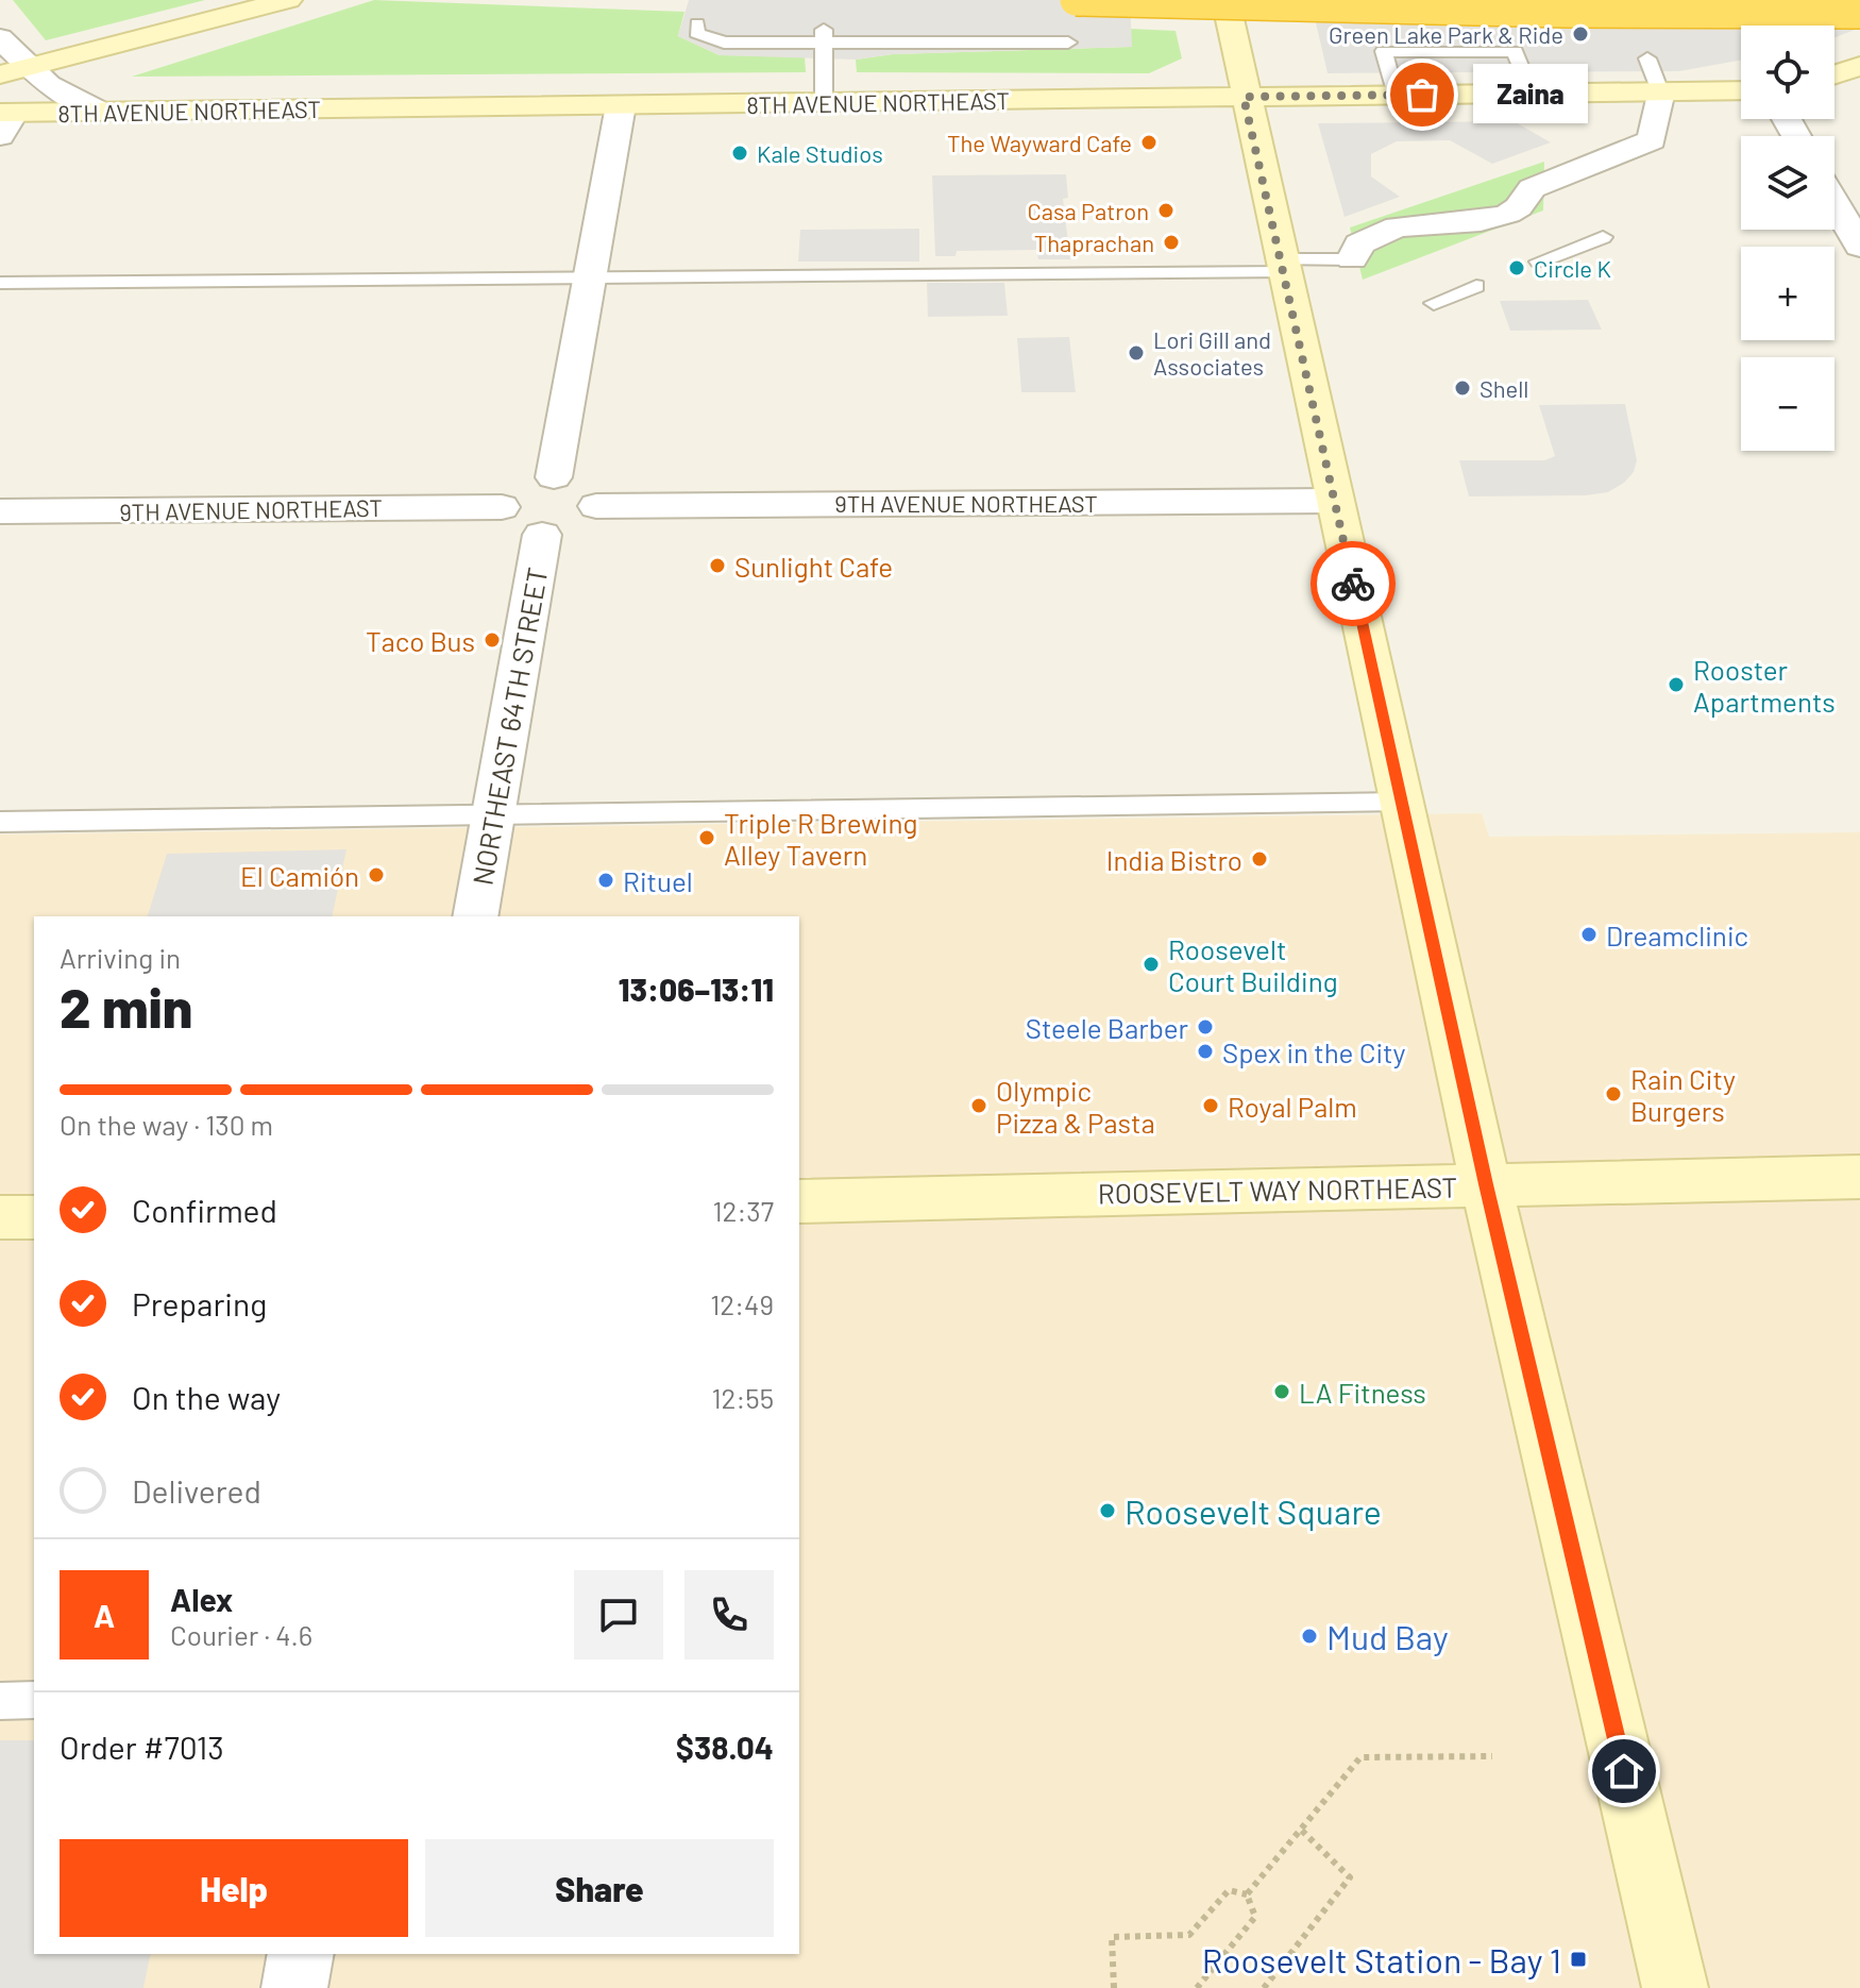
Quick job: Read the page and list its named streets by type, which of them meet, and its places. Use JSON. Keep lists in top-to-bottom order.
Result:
{
  "streets": {
    "main road": ["8TH AVENUE NORTHEAST", "ROOSEVELT WAY NORTHEAST"],
    "street": ["9TH AVENUE NORTHEAST", "NORTHEAST 64TH STREET"]
  },
  "crossings": [
    ["9TH AVENUE NORTHEAST", "NORTHEAST 64TH STREET"]
  ],
  "places": {
    "other": [
      "Green Lake Park & Ride",
      "Zaina",
      "The Wayward Cafe",
      "Kale Studios",
      "Casa Patron",
      "Thaprachan",
      "Circle K",
      "Lori Gill and Associates",
      "Shell",
      "Sunlight Cafe",
      "Taco Bus",
      "Rooster Apartments",
      "Triple R Brewing Alley Tavern",
      "India Bistro",
      "El Camión",
      "Rituel",
      "Dreamclinic",
      "Roosevelt Court Building",
      "Steele Barber",
      "Spex in the City",
      "Rain City Burgers",
      "Olympic Pizza & Pasta",
      "Royal Palm",
      "LA Fitness",
      "Roosevelt Square",
      "Mud Bay"
    ],
    "transit": ["Roosevelt Station - Bay 1"]
  },
  "page": {
    "map_buttons": ["+", "−"],
    "bubble": "Zaina",
    "heading": ["2 min", "Arriving in", "13:06–13:11"],
    "panel": [
      "Alex",
      "Courier · 4.6",
      "Order #7013",
      "$38.04"
    ],
    "bar": "On the way · 130 m",
    "list": [
      ["Confirmed", "12:37"],
      ["Preparing", "12:49"],
      ["On the way", "12:55"],
      "Delivered"
    ],
    "round": "A",
    "buttons": ["Help", "Share"]
  }
}
